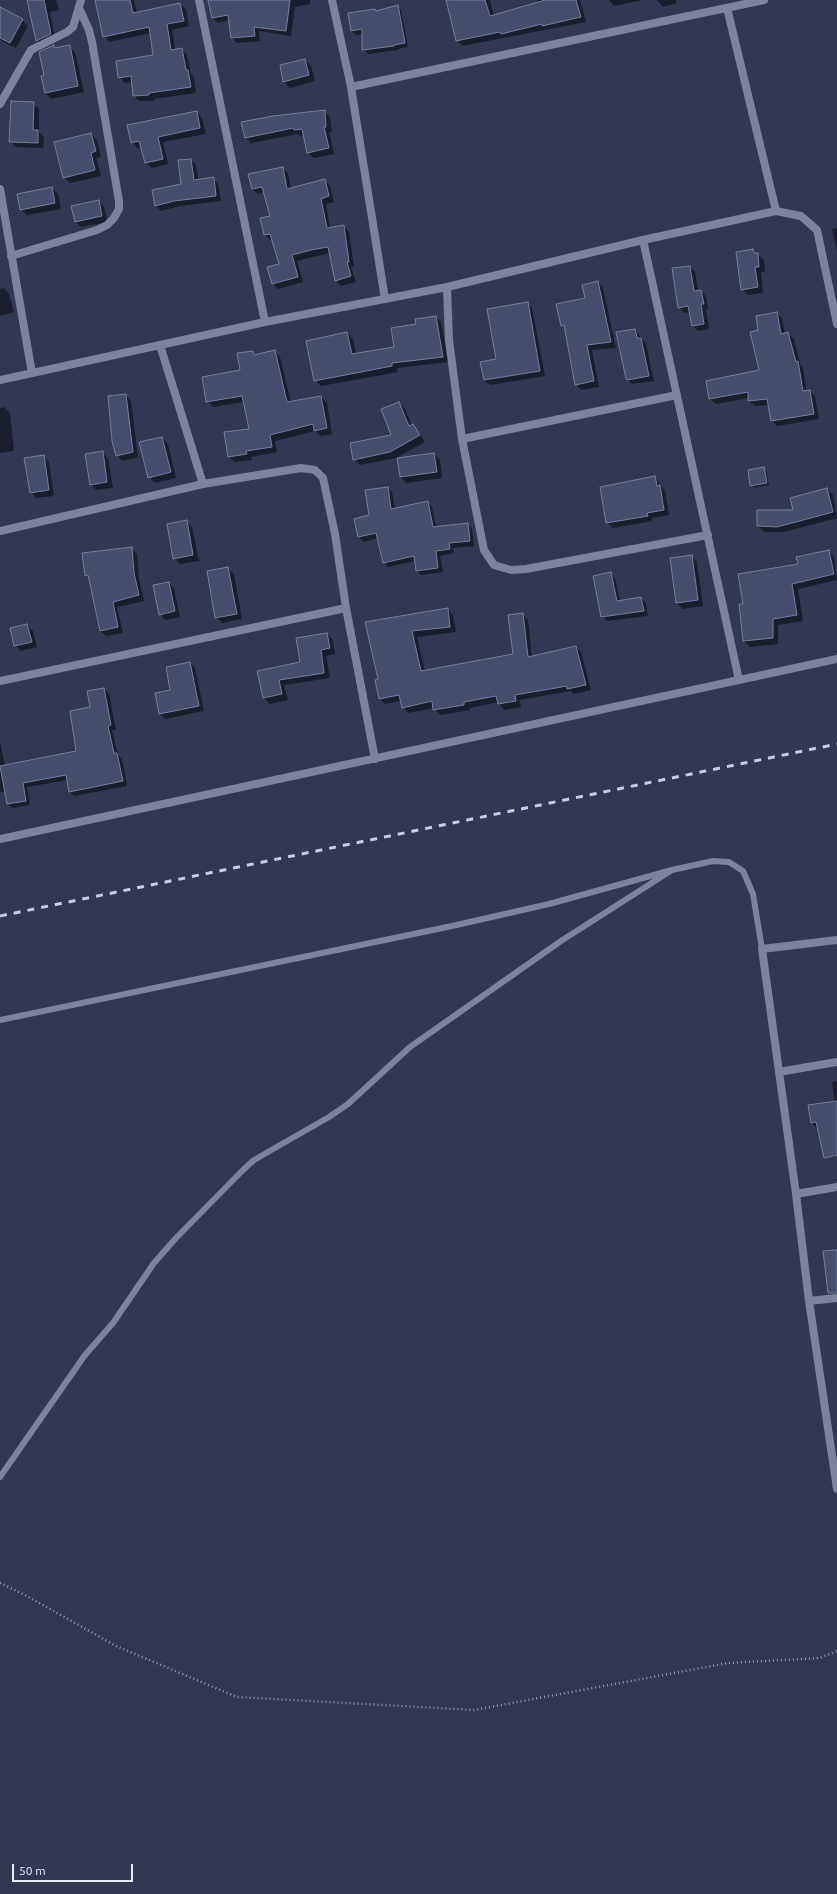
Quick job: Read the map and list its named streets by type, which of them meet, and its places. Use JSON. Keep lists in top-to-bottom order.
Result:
{
  "scale_bar": "50 m"
}
